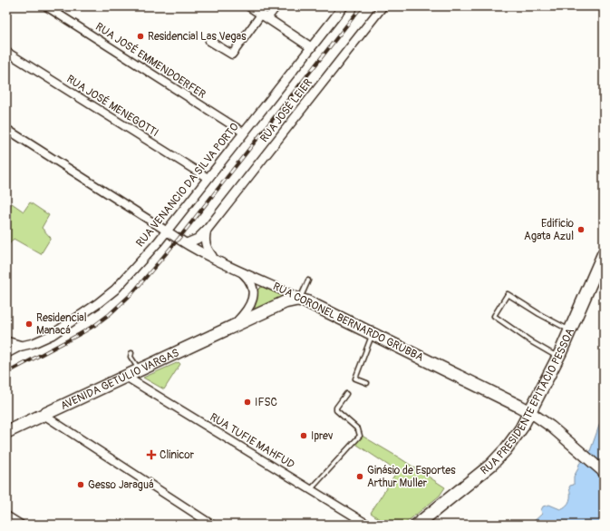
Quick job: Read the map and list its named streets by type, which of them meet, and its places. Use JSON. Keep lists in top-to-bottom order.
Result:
{
  "streets": {
    "highway": ["RUA CORONEL BERNARDO GRUBBA", "AVENIDA GETÚLIO VARGAS", "RUA PRESIDENTE EPITÁCIO PESSOA"],
    "street": [
      "RUA JOSÉ EMMENDOERFER",
      "RUA JOSÉ MENEGOTTI",
      "RUA JOSÉ LEIER",
      "RUA VENANCIO DA SILVA PORTO",
      "RUA TUFIE MAHFUD"
    ]
  },
  "crossings": [
    ["RUA JOSÉ EMMENDOERFER", "RUA VENANCIO DA SILVA PORTO"],
    ["RUA JOSÉ MENEGOTTI", "RUA VENANCIO DA SILVA PORTO"],
    ["RUA JOSÉ LEIER", "RUA CORONEL BERNARDO GRUBBA"],
    ["RUA VENANCIO DA SILVA PORTO", "RUA CORONEL BERNARDO GRUBBA"],
    ["RUA CORONEL BERNARDO GRUBBA", "AVENIDA GETÚLIO VARGAS"],
    ["RUA CORONEL BERNARDO GRUBBA", "RUA PRESIDENTE EPITÁCIO PESSOA"],
    ["AVENIDA GETÚLIO VARGAS", "RUA TUFIE MAHFUD"]
  ],
  "places": {
    "other": [
      "Residencial Las Vegas",
      "Edificio Agata Azul",
      "Residencial Manacá",
      "IFSC",
      "Iprev",
      "Ginásio de Esportes Arthur Muller",
      "Gesso Jaraguá"
    ],
    "health": ["Clinicor"]
  }
}
